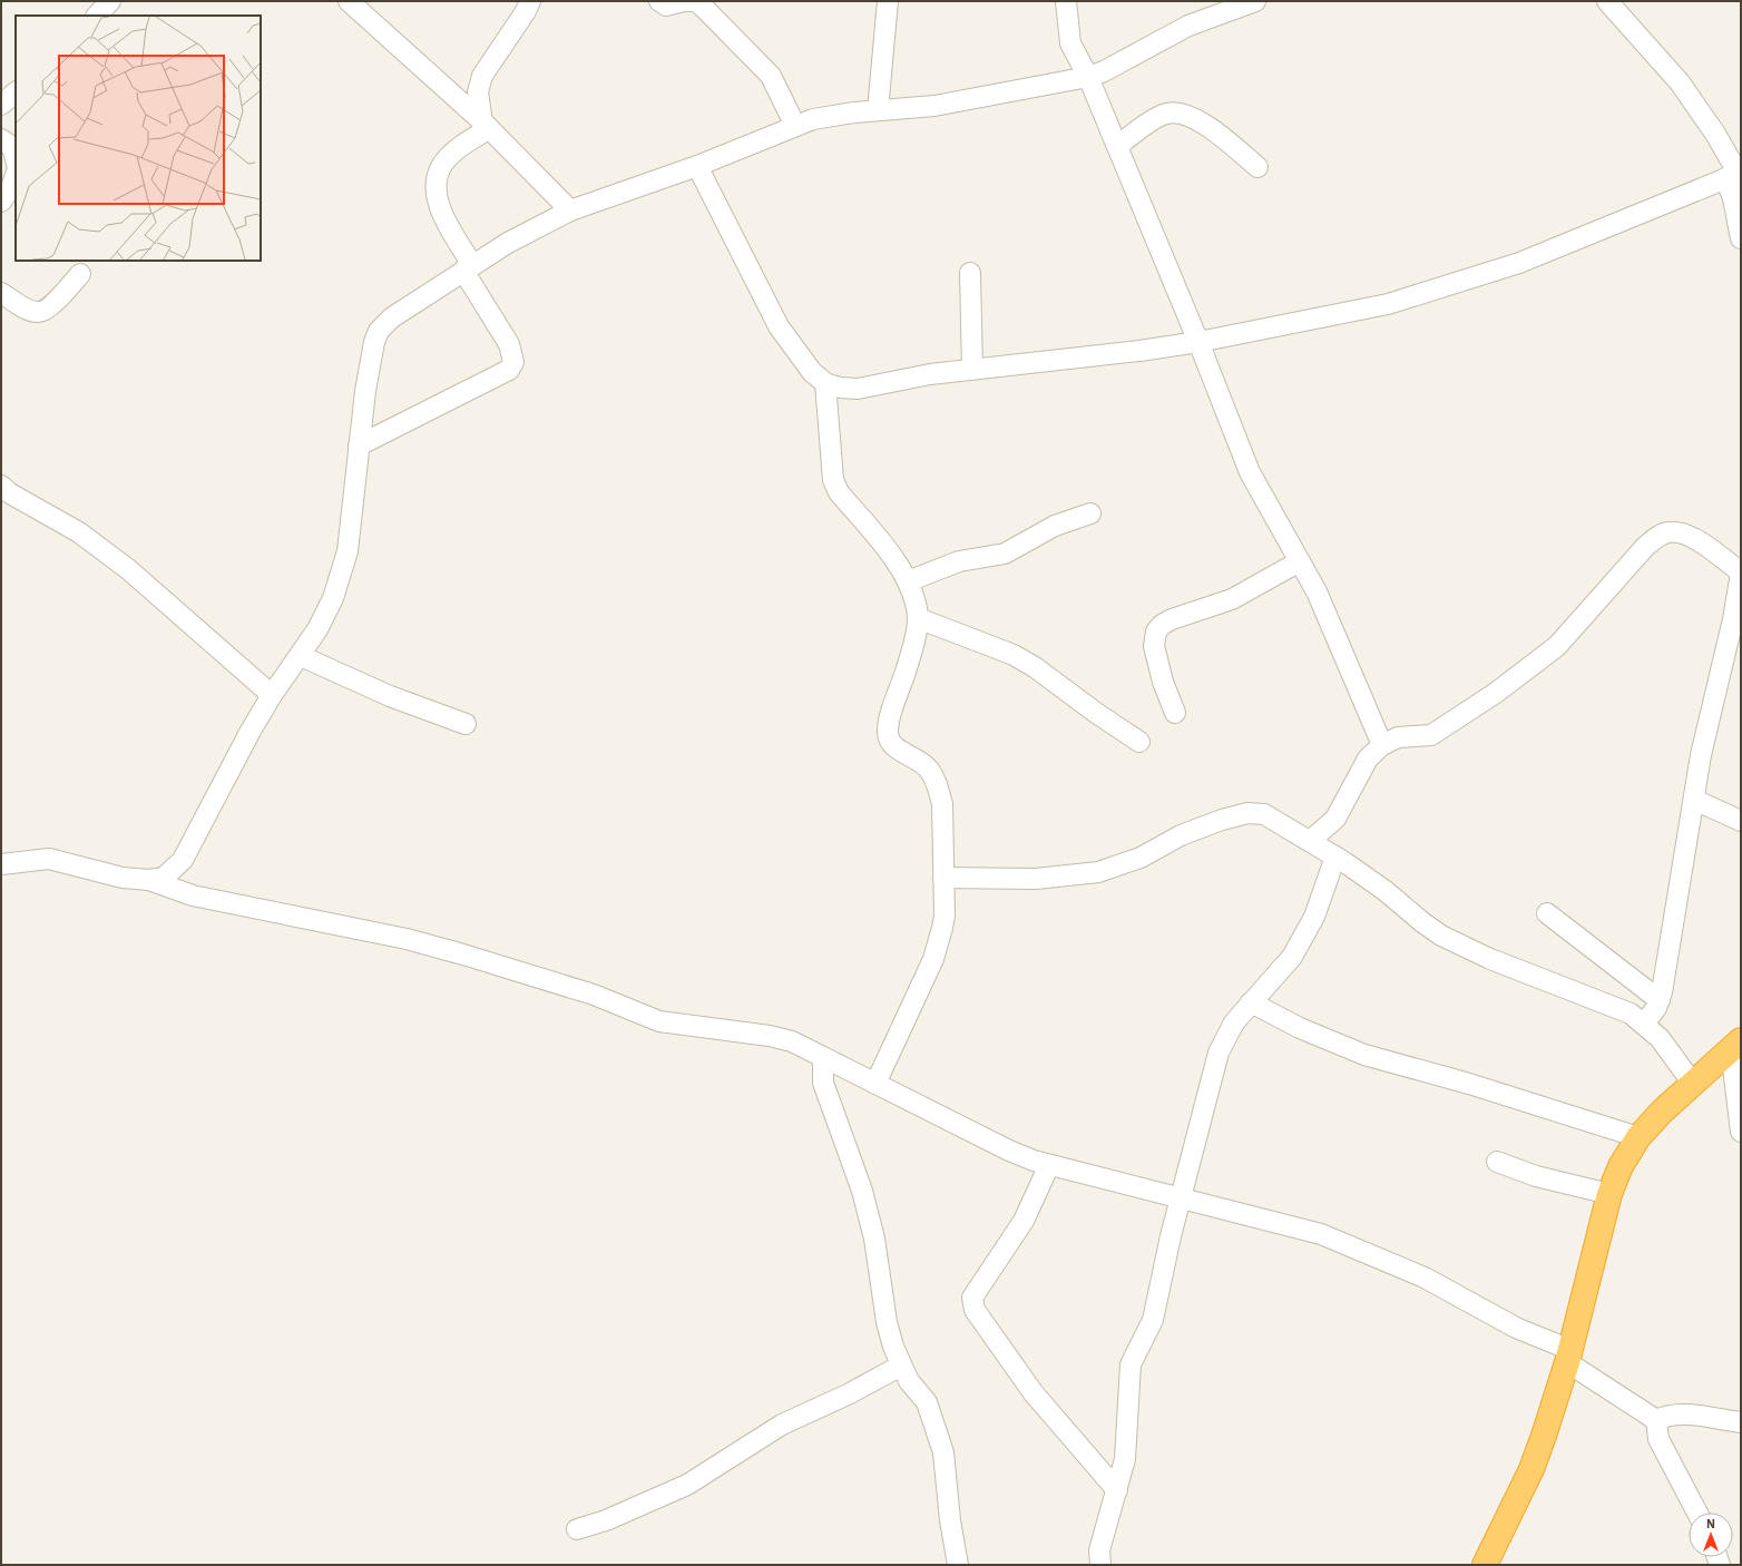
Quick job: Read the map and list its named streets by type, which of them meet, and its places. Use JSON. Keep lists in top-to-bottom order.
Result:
{
  "north": "top"
}
